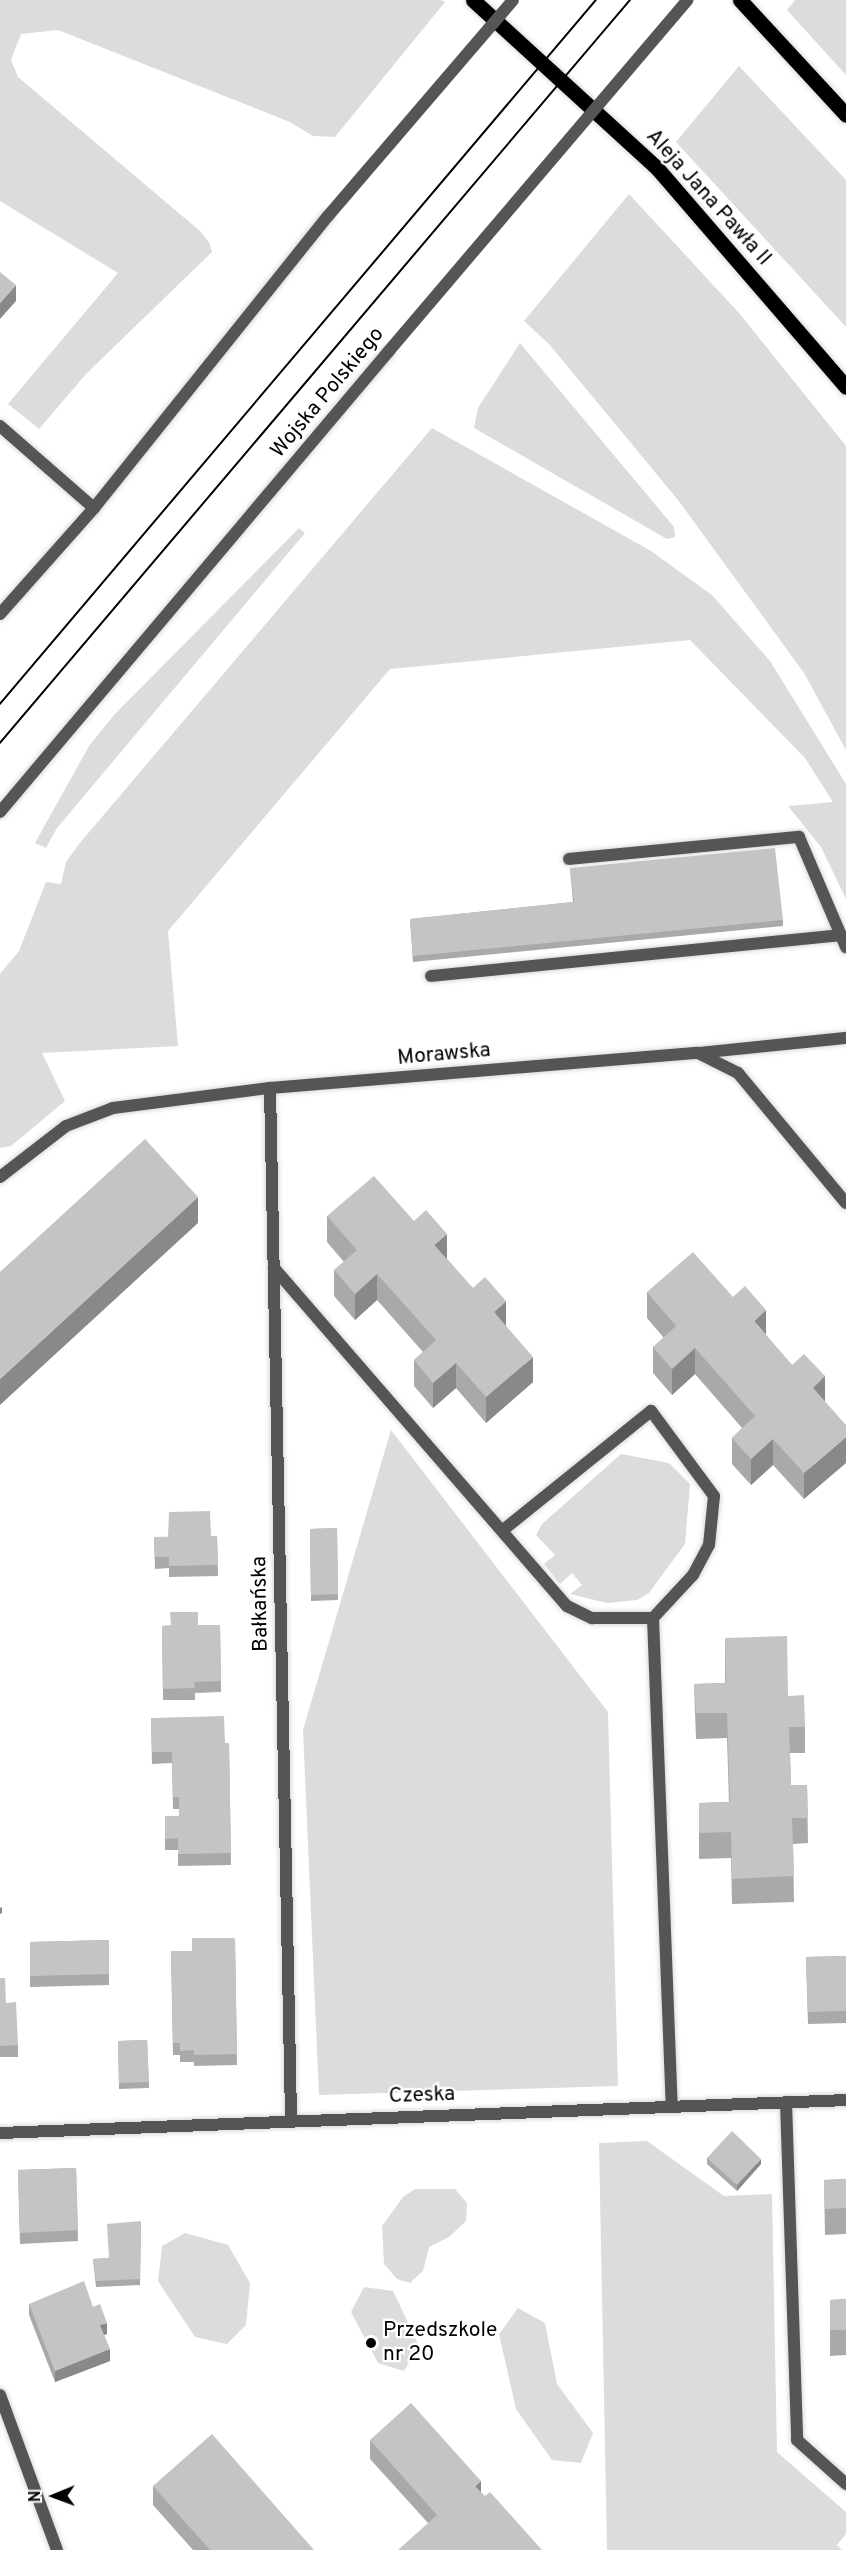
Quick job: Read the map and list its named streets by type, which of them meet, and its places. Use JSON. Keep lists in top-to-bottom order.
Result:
{
  "streets": {
    "main road": ["Aleja Jana Pawła II"],
    "street": [
      "Wojska Polskiego",
      "Morawska",
      "Bałkańska",
      "Czeska"
    ]
  },
  "crossings": [
    ["Morawska", "Bałkańska"],
    ["Bałkańska", "Czeska"]
  ],
  "places": ["Przedszkole nr 20"],
  "north": "left"
}
